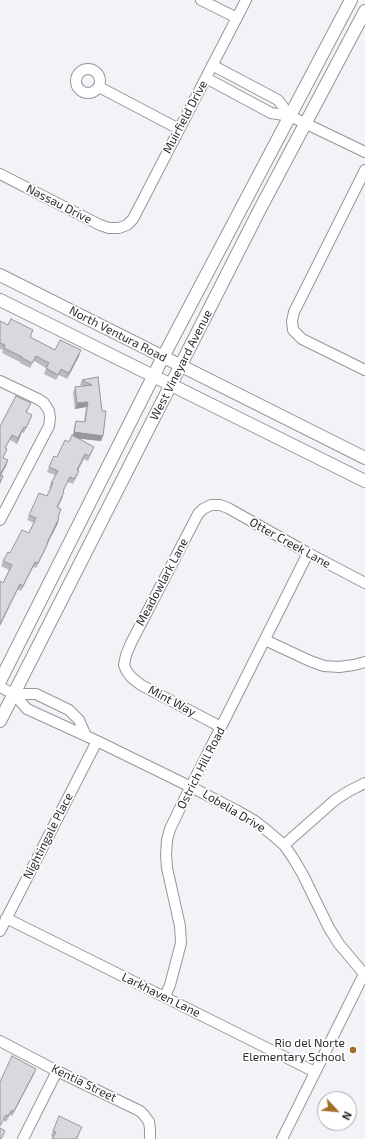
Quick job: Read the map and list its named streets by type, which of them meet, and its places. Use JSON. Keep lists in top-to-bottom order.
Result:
{
  "streets": {
    "main road": ["North Ventura Road", "West Vineyard Avenue"],
    "street": [
      "Muirfield Drive",
      "Nassau Drive",
      "Otter Creek Lane",
      "Meadowlark Lane",
      "Mint Way",
      "Ostrich Hill Road",
      "Lobelia Drive",
      "Nightingale Place",
      "Larkhaven Lane",
      "Kentia Street"
    ]
  },
  "crossings": [
    ["Muirfield Drive", "Nassau Drive"],
    ["North Ventura Road", "West Vineyard Avenue"],
    ["West Vineyard Avenue", "Lobelia Drive"],
    ["Otter Creek Lane", "Meadowlark Lane"],
    ["Otter Creek Lane", "Ostrich Hill Road"],
    ["Meadowlark Lane", "Mint Way"],
    ["Mint Way", "Ostrich Hill Road"],
    ["Ostrich Hill Road", "Lobelia Drive"],
    ["Ostrich Hill Road", "Larkhaven Lane"],
    ["Lobelia Drive", "Nightingale Place"],
    ["Nightingale Place", "Larkhaven Lane"]
  ],
  "places": ["Rio del Norte Elementary School"],
  "north": "bottom right"
}
